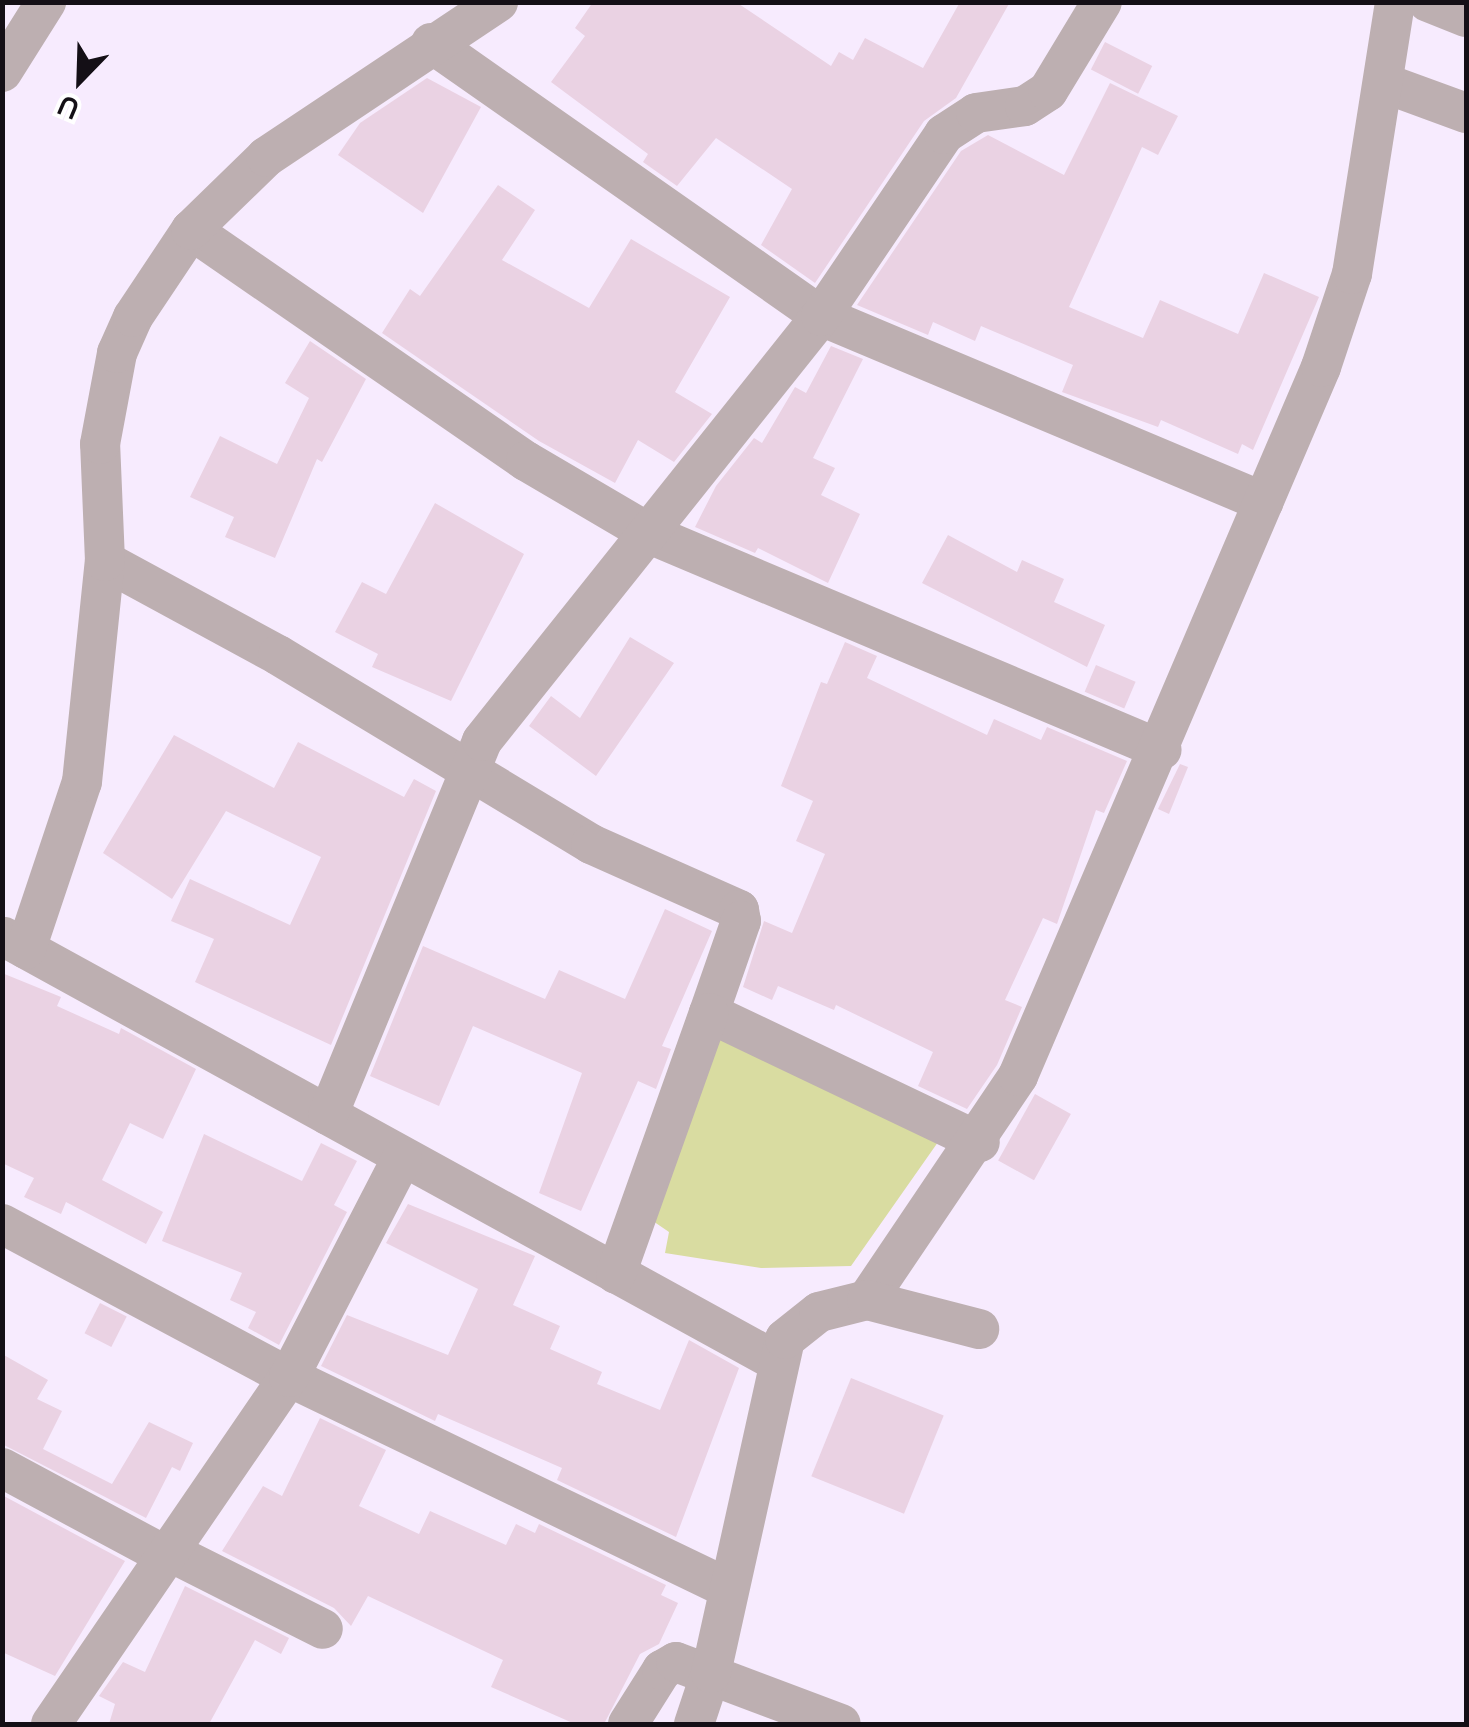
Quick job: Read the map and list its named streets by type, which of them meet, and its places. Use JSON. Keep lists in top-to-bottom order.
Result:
{
  "north": "bottom left"
}
